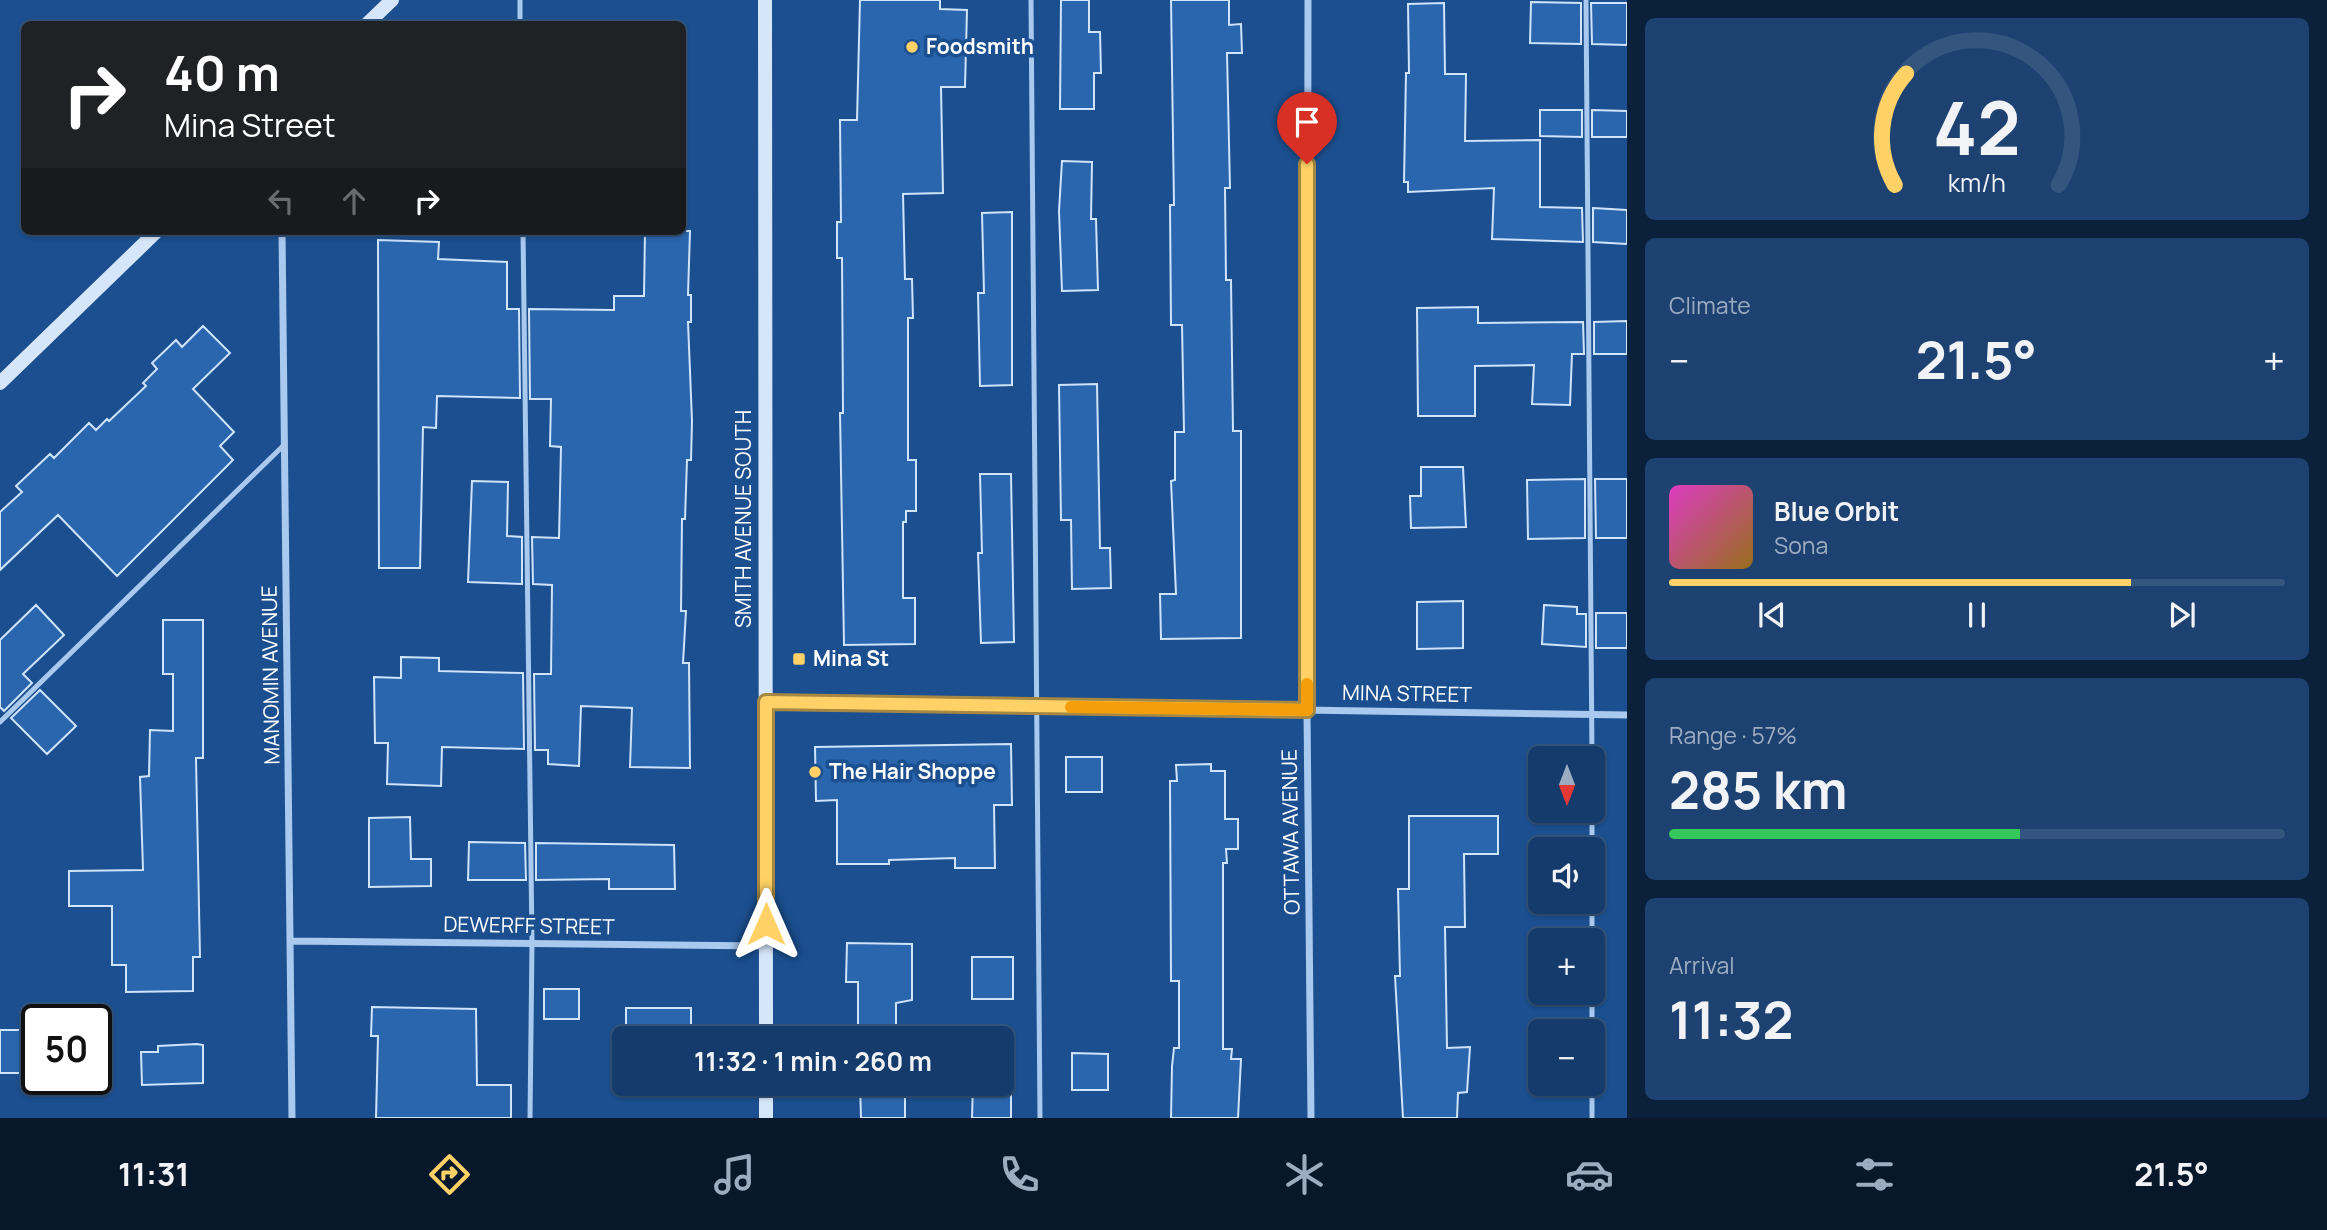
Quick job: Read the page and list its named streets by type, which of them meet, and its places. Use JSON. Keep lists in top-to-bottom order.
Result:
{
  "streets": {
    "main road": ["SMITH AVENUE SOUTH"],
    "street": [
      "MANOMIN AVENUE",
      "MINA STREET",
      "OTTAWA AVENUE",
      "DEWERFF STREET"
    ]
  },
  "crossings": [
    ["SMITH AVENUE SOUTH", "MINA STREET"],
    ["SMITH AVENUE SOUTH", "DEWERFF STREET"],
    ["MANOMIN AVENUE", "DEWERFF STREET"],
    ["MINA STREET", "OTTAWA AVENUE"]
  ],
  "places": {
    "other": ["Foodsmith", "The Hair Shoppe"],
    "transit": ["Mina St"]
  },
  "north": "bottom",
  "page": {
    "turn": ["40 m", "Mina Street"],
    "tile": [
      "Climate",
      ["Range · 57%", "285 km"],
      ["Arrival", "11:32"]
    ],
    "heat": ["−", "21.5°", "+"],
    "song": ["Blue Orbit", "Sona"],
    "map_buttons": ["+", "−"],
    "limit": "50",
    "trip": "11:32 · 1 min · 260 m",
    "tabs": ["11:31", "21.5°"],
    "gauge": ["42", "km/h"]
  }
}
